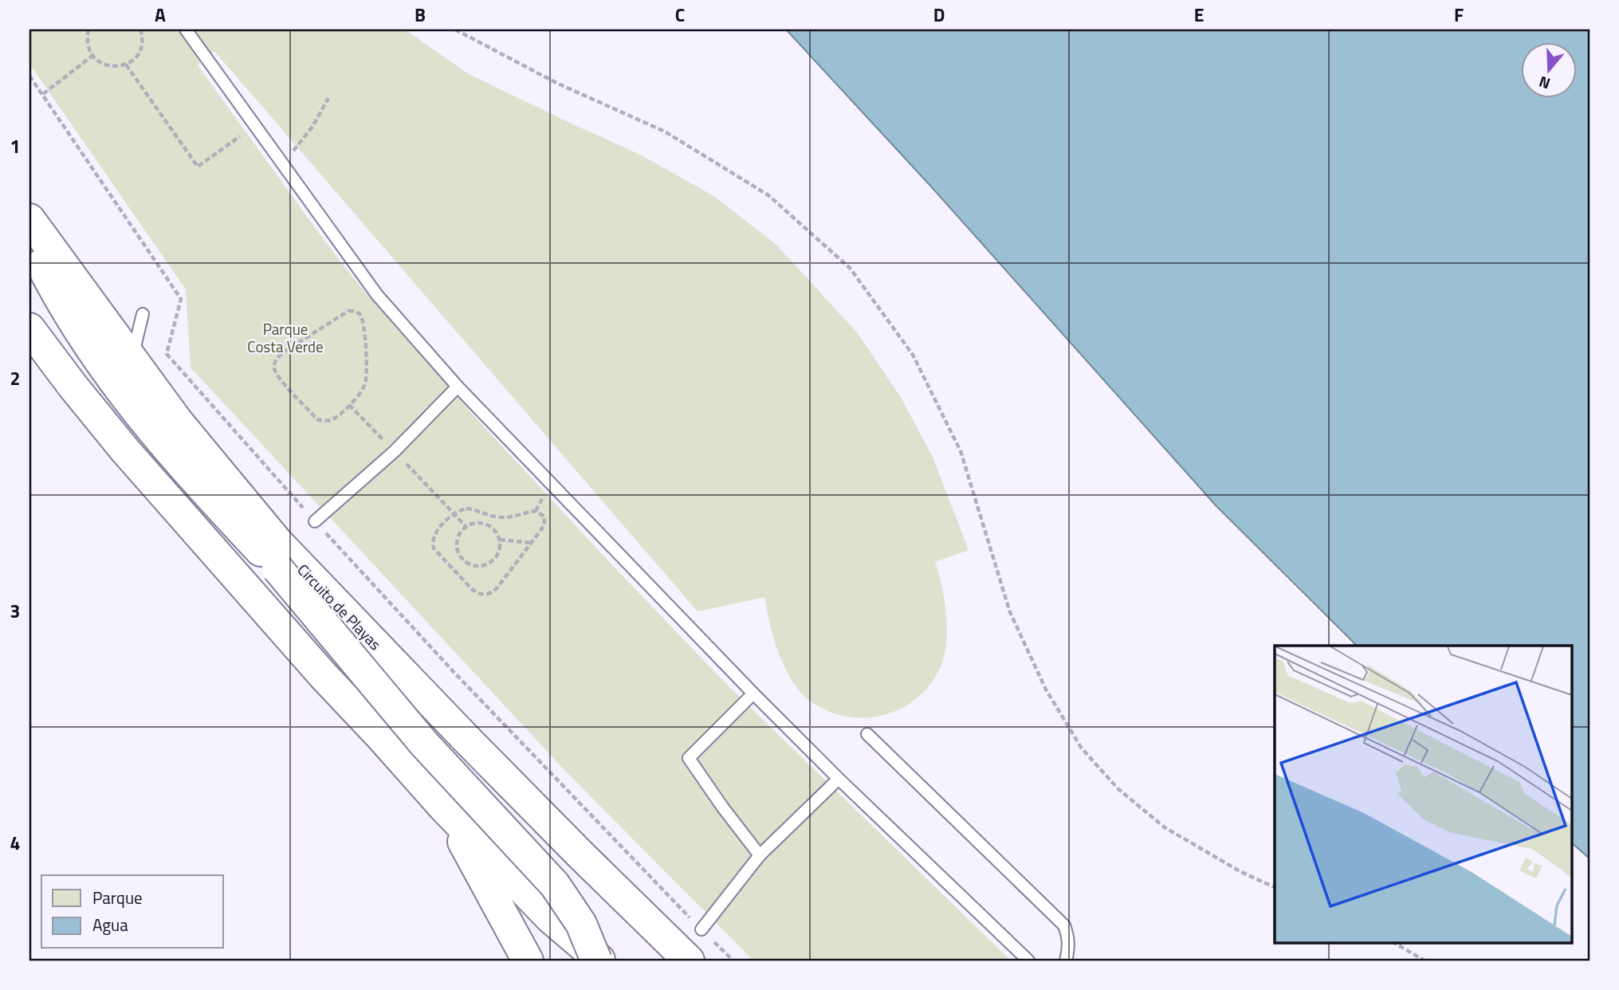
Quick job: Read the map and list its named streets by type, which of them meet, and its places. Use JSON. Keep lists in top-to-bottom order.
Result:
{
  "streets": {
    "highway": ["Circuito de Playas"]
  },
  "parks": ["Parque Costa Verde"],
  "legend": ["Parque", "Agua"],
  "north": "bottom",
  "grid": {
    "columns": [
      "A",
      "B",
      "C",
      "D",
      "E",
      "F"
    ],
    "rows": [
      "1",
      "2",
      "3",
      "4"
    ]
  }
}
